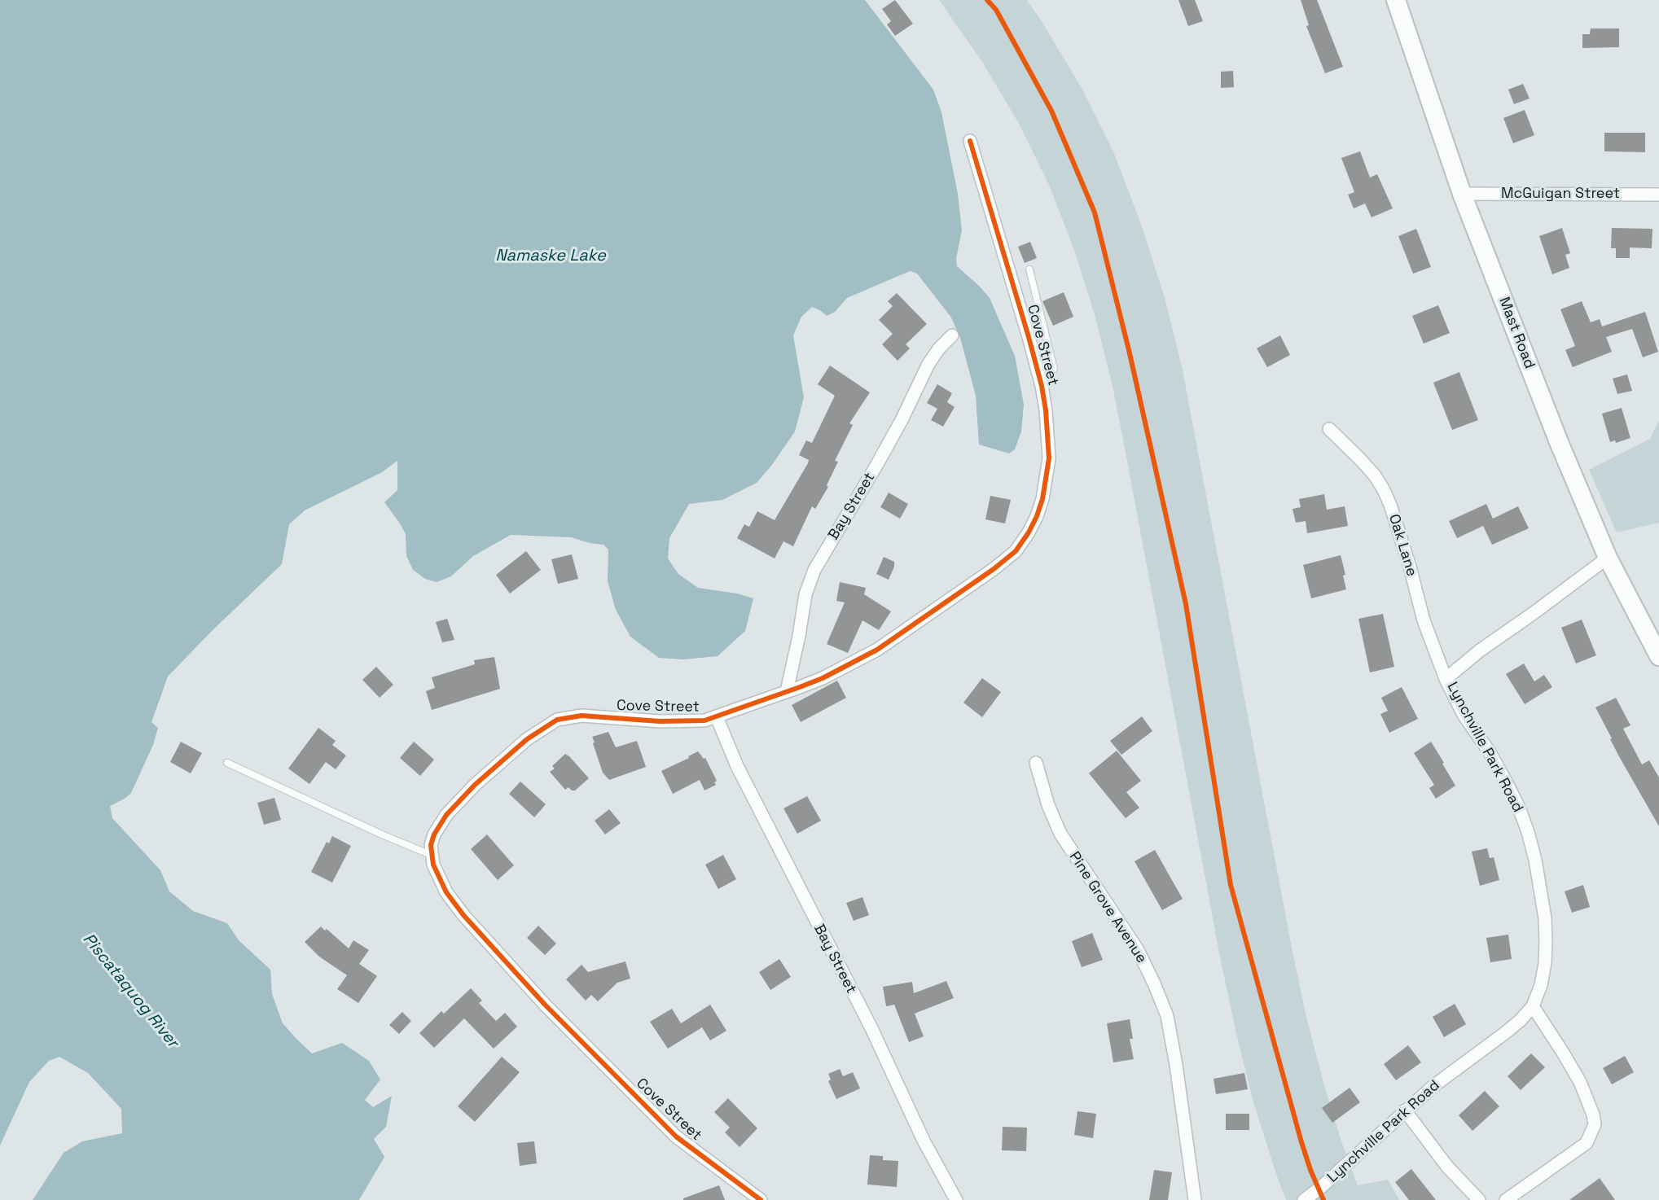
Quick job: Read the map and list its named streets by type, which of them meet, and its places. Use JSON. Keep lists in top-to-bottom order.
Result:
{
  "streets": {
    "main road": ["Mast Road"],
    "street": [
      "McGuigan Street",
      "Cove Street",
      "Bay Street",
      "Oak Lane",
      "Lynchville Park Road",
      "Pine Grove Avenue"
    ]
  },
  "crossings": [
    ["McGuigan Street", "Mast Road"],
    ["Mast Road", "Lynchville Park Road"],
    ["Cove Street", "Bay Street"],
    ["Oak Lane", "Lynchville Park Road"]
  ],
  "water": ["Namaske Lake", "Piscataquog River"]
}
